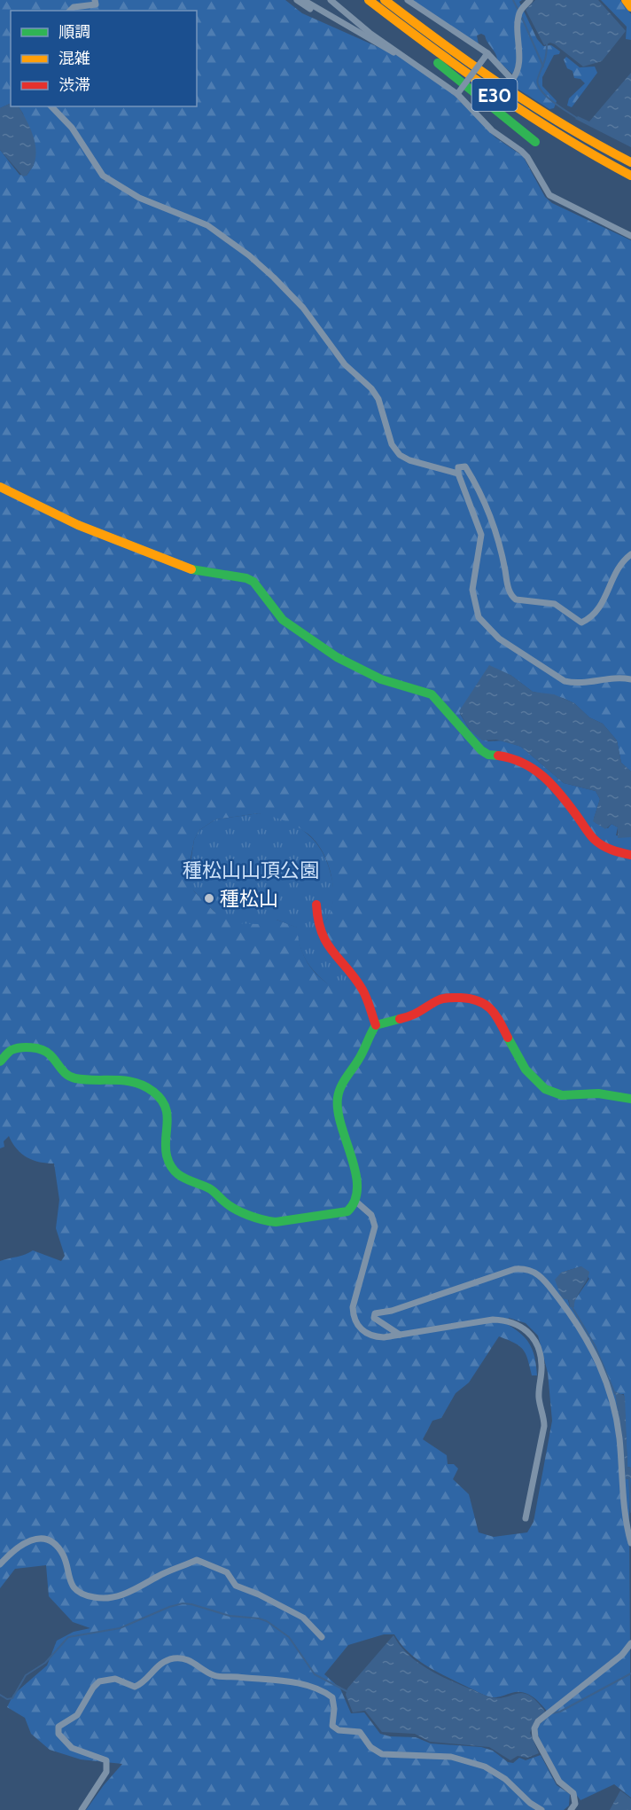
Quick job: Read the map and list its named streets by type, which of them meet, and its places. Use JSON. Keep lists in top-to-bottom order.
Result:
{
  "streets": {
    "main road": ["E30"]
  },
  "parks": ["種松山山頂公園"],
  "places": ["種松山"],
  "legend": ["順調", "混雑", "渋滞"]
}
